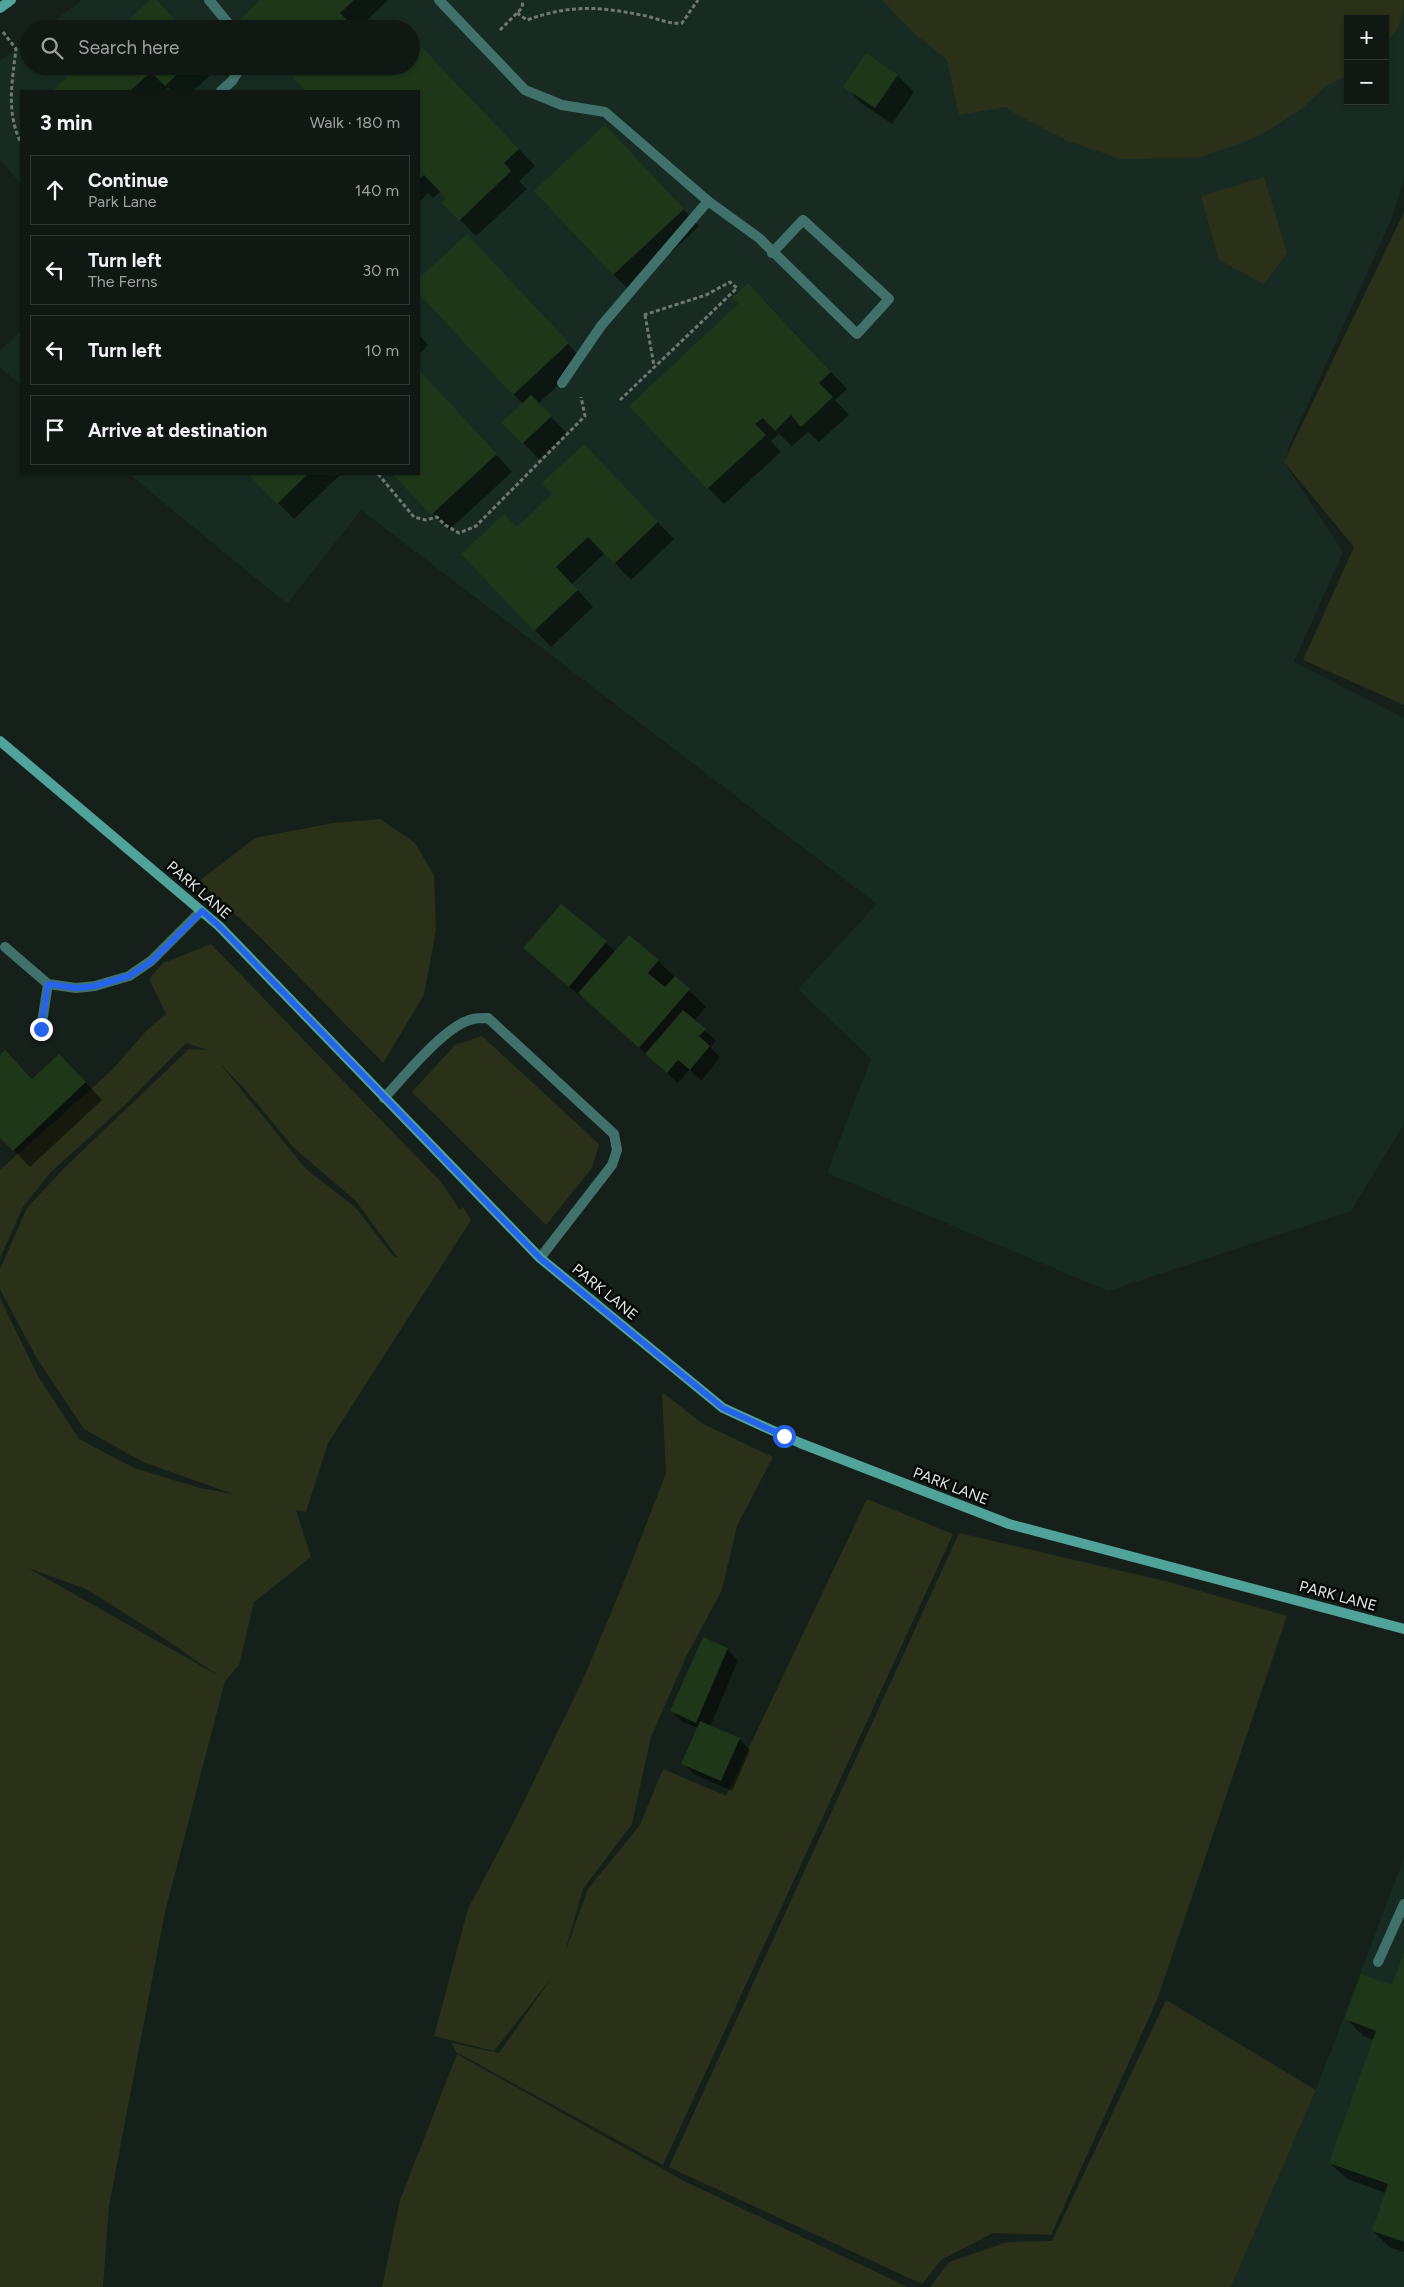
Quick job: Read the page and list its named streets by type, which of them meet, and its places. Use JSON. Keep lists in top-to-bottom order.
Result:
{
  "streets": {
    "main road": ["PARK LANE"]
  },
  "page": {
    "map_buttons": ["+", "−"],
    "search": "Search here",
    "heading": ["3 min", "Walk · 180 m"],
    "list": [
      ["Continue", "Park Lane", "140 m"],
      ["Turn left", "The Ferns", "30 m"],
      ["Turn left", "10 m"],
      "Arrive at destination"
    ]
  }
}
